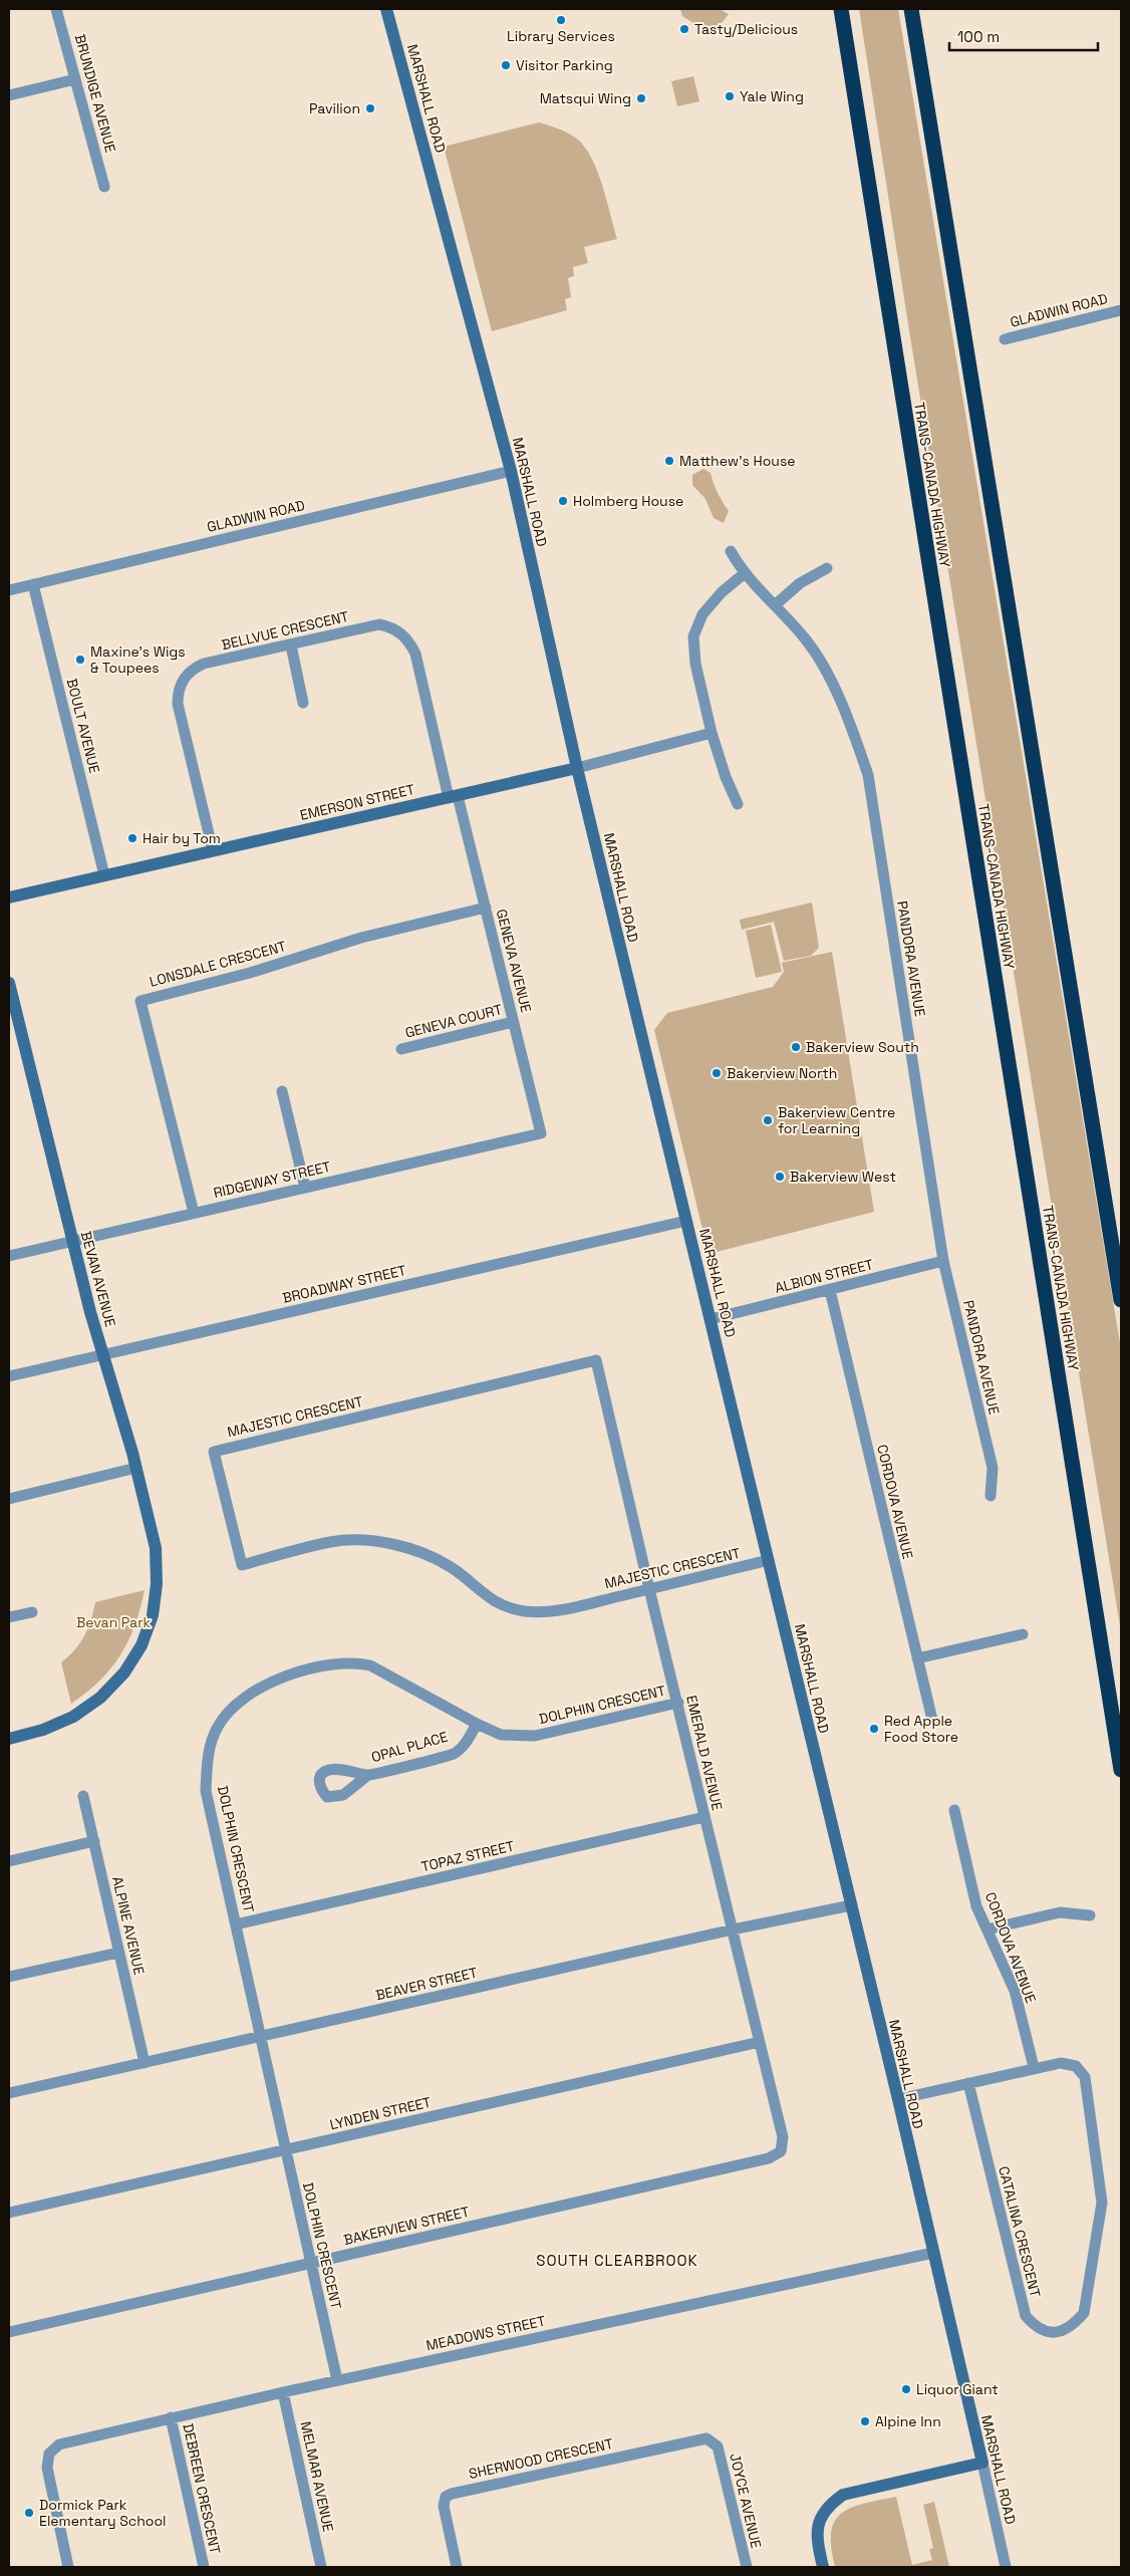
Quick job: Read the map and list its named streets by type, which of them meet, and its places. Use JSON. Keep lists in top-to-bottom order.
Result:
{
  "streets": {
    "highway": ["TRANS-CANADA HIGHWAY"],
    "main road": ["MARSHALL ROAD", "EMERSON STREET", "BEVAN AVENUE"],
    "street": [
      "BRUNDIGE AVENUE",
      "GLADWIN ROAD",
      "BELLVUE CRESCENT",
      "BOULT AVENUE",
      "PANDORA AVENUE",
      "GENEVA AVENUE",
      "LONSDALE CRESCENT",
      "GENEVA COURT",
      "RIDGEWAY STREET",
      "ALBION STREET",
      "BROADWAY STREET",
      "MAJESTIC CRESCENT",
      "CORDOVA AVENUE",
      "DOLPHIN CRESCENT",
      "OPAL PLACE",
      "EMERALD AVENUE",
      "TOPAZ STREET",
      "ALPINE AVENUE",
      "BEAVER STREET",
      "LYNDEN STREET",
      "BAKERVIEW STREET",
      "CATALINA CRESCENT",
      "MEADOWS STREET",
      "SHERWOOD CRESCENT",
      "MELMAR AVENUE",
      "DEBREEN CRESCENT",
      "JOYCE AVENUE"
    ]
  },
  "crossings": [
    ["MARSHALL ROAD", "GLADWIN ROAD"],
    ["MARSHALL ROAD", "EMERSON STREET"],
    ["MARSHALL ROAD", "ALBION STREET"],
    ["MARSHALL ROAD", "BROADWAY STREET"],
    ["MARSHALL ROAD", "MAJESTIC CRESCENT"],
    ["MARSHALL ROAD", "BEAVER STREET"],
    ["MARSHALL ROAD", "CATALINA CRESCENT"],
    ["MARSHALL ROAD", "MEADOWS STREET"],
    ["GLADWIN ROAD", "BOULT AVENUE"],
    ["BELLVUE CRESCENT", "EMERSON STREET"],
    ["BELLVUE CRESCENT", "GENEVA AVENUE"],
    ["BOULT AVENUE", "EMERSON STREET"],
    ["EMERSON STREET", "GENEVA AVENUE"],
    ["PANDORA AVENUE", "ALBION STREET"],
    ["GENEVA AVENUE", "LONSDALE CRESCENT"],
    ["GENEVA AVENUE", "GENEVA COURT"],
    ["GENEVA AVENUE", "RIDGEWAY STREET"],
    ["LONSDALE CRESCENT", "RIDGEWAY STREET"],
    ["RIDGEWAY STREET", "BEVAN AVENUE"],
    ["ALBION STREET", "CORDOVA AVENUE"],
    ["BEVAN AVENUE", "BROADWAY STREET"],
    ["MAJESTIC CRESCENT", "EMERALD AVENUE"],
    ["CORDOVA AVENUE", "CATALINA CRESCENT"],
    ["DOLPHIN CRESCENT", "OPAL PLACE"],
    ["DOLPHIN CRESCENT", "EMERALD AVENUE"],
    ["DOLPHIN CRESCENT", "TOPAZ STREET"],
    ["DOLPHIN CRESCENT", "BEAVER STREET"],
    ["DOLPHIN CRESCENT", "LYNDEN STREET"],
    ["DOLPHIN CRESCENT", "BAKERVIEW STREET"],
    ["DOLPHIN CRESCENT", "MEADOWS STREET"],
    ["EMERALD AVENUE", "TOPAZ STREET"],
    ["EMERALD AVENUE", "BEAVER STREET"],
    ["EMERALD AVENUE", "LYNDEN STREET"],
    ["EMERALD AVENUE", "BAKERVIEW STREET"],
    ["ALPINE AVENUE", "BEAVER STREET"],
    ["MEADOWS STREET", "MELMAR AVENUE"],
    ["MEADOWS STREET", "DEBREEN CRESCENT"],
    ["SHERWOOD CRESCENT", "JOYCE AVENUE"]
  ],
  "districts": ["SOUTH CLEARBROOK"],
  "parks": ["Bevan Park"],
  "places": [
    "Library Services",
    "Tasty/Delicious",
    "Visitor Parking",
    "Yale Wing",
    "Matsqui Wing",
    "Pavilion",
    "Matthew's House",
    "Holmberg House",
    "Maxine's Wigs & Toupees",
    "Hair by Tom",
    "Bakerview South",
    "Bakerview North",
    "Bakerview Centre for Learning",
    "Bakerview West",
    "Red Apple Food Store",
    "Liquor Giant",
    "Alpine Inn",
    "Dormick Park Elementary School"
  ],
  "scale_bar": "100 m"
}
